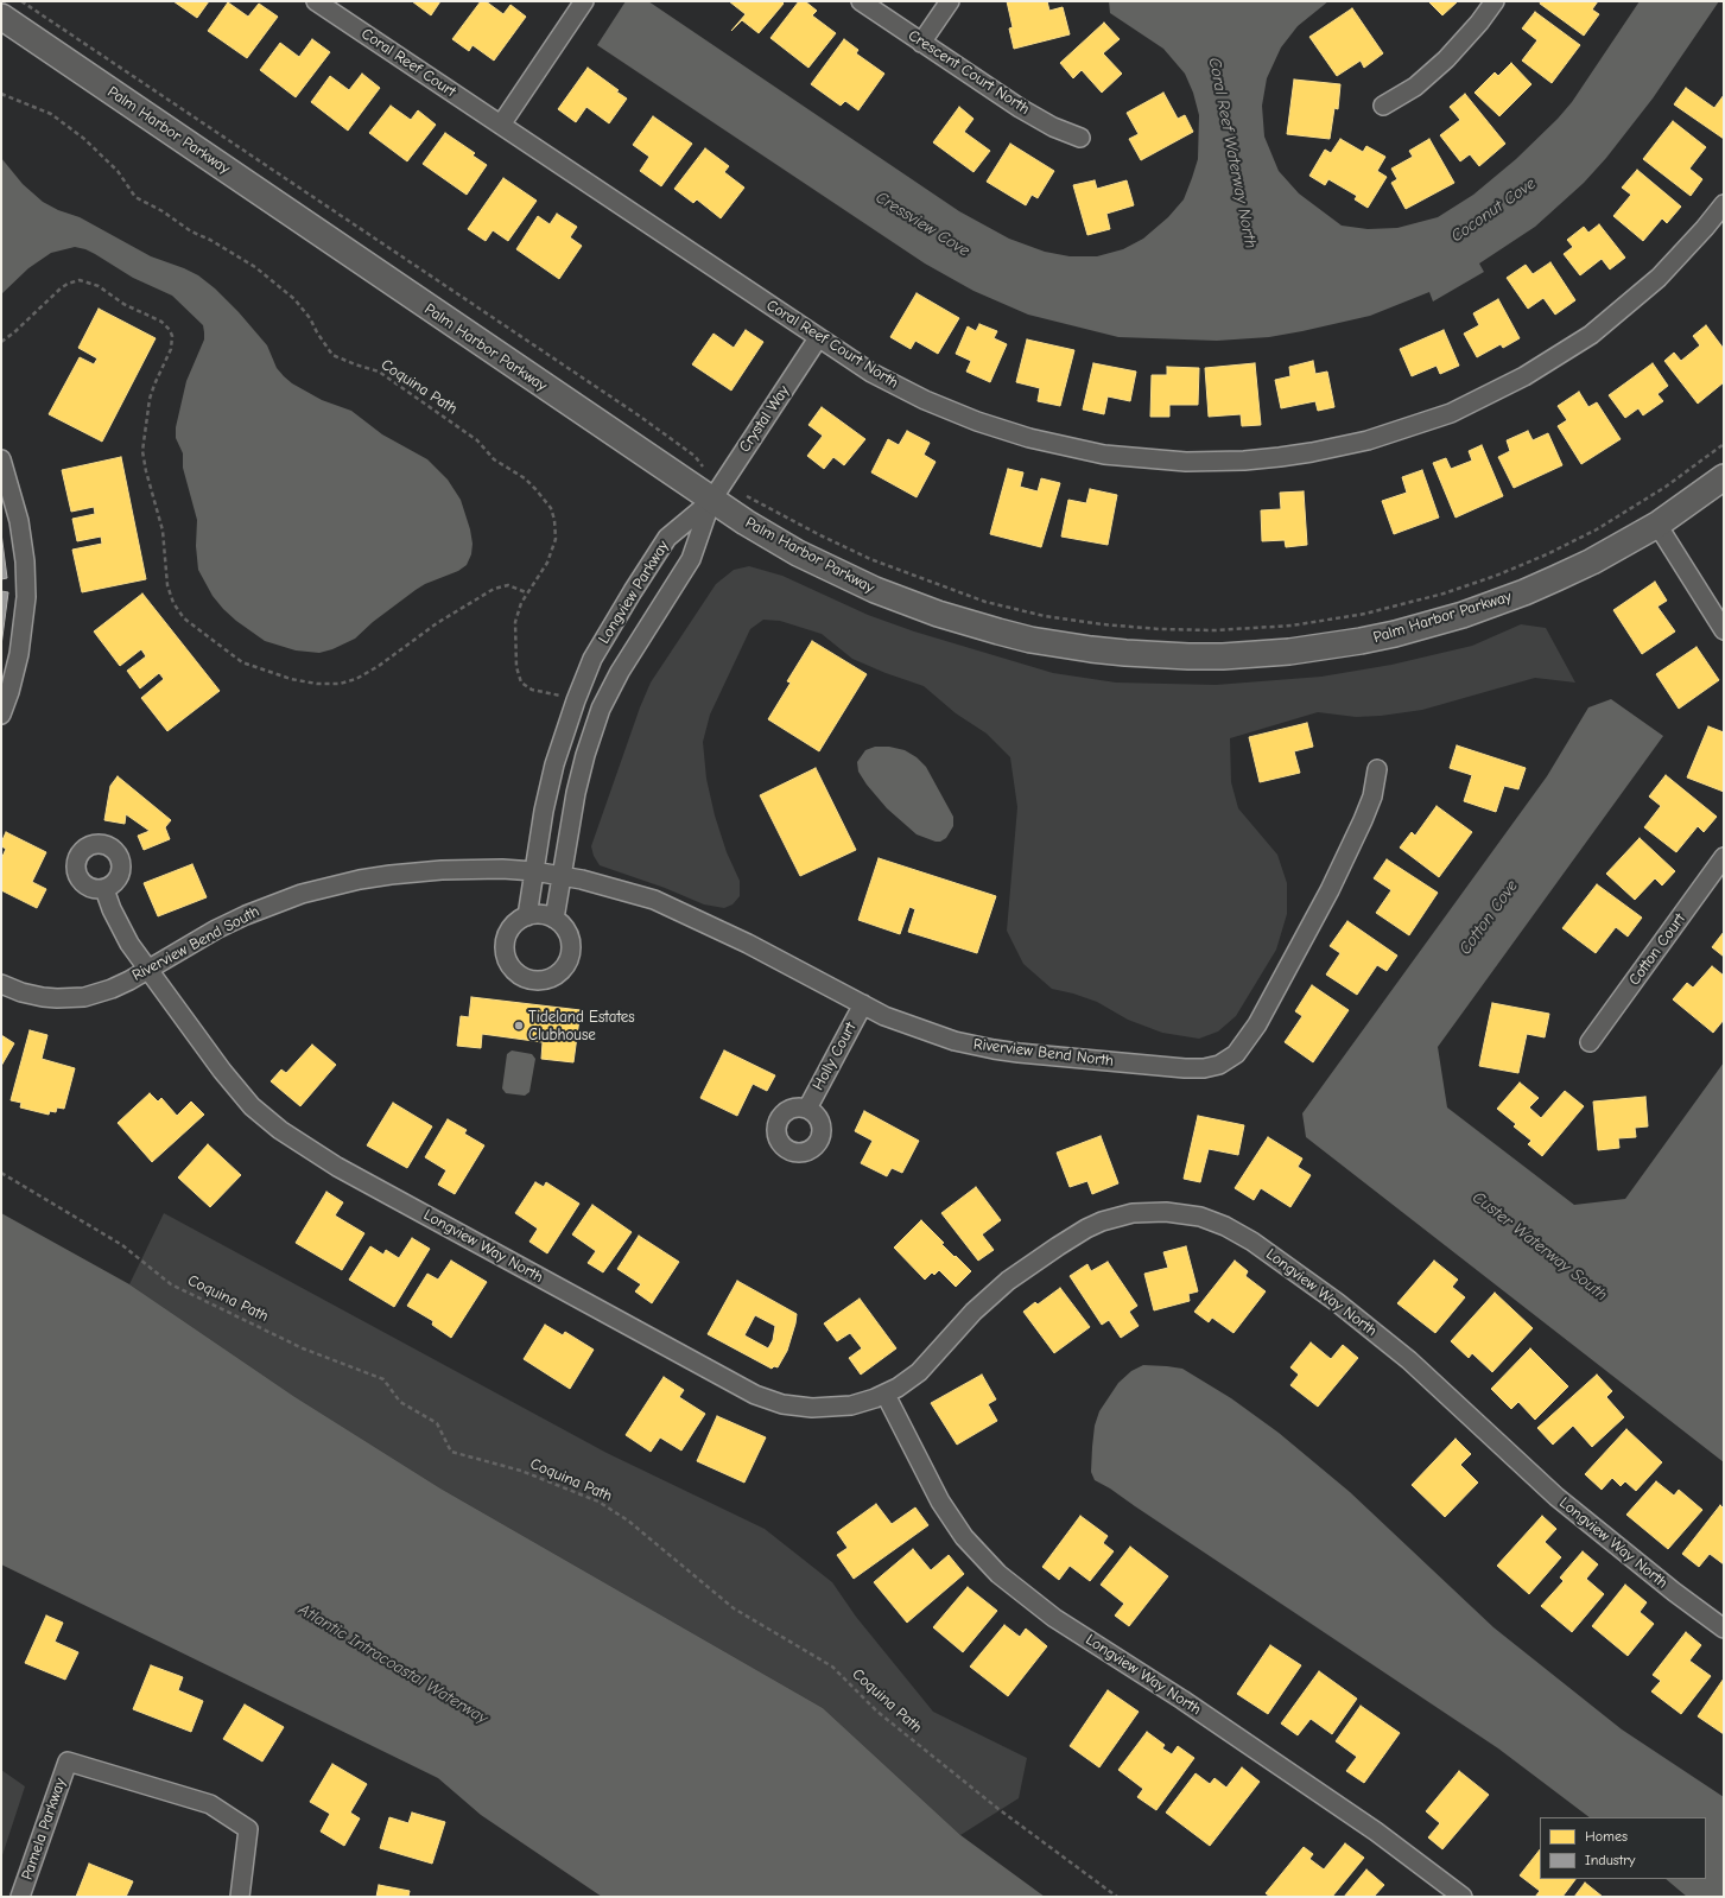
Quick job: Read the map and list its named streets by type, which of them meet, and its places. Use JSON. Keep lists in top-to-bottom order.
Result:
{
  "streets": {
    "street": [
      "Coral Reef Court",
      "Crescent Court North",
      "Palm Harbor Parkway",
      "Coral Reef Court North",
      "Crystal Way",
      "Longview Parkway",
      "Riverview Bend South",
      "Cotton Court",
      "Riverview Bend North",
      "Holly Court",
      "Longview Way North",
      "Pamela Parkway"
    ],
    "path": ["Coquina Path"]
  },
  "crossings": [
    ["Coral Reef Court", "Coral Reef Court North"],
    ["Palm Harbor Parkway", "Crystal Way"],
    ["Palm Harbor Parkway", "Longview Parkway"],
    ["Coral Reef Court North", "Crystal Way"],
    ["Coquina Path", "Longview Parkway"],
    ["Crystal Way", "Longview Parkway"],
    ["Longview Parkway", "Riverview Bend South"],
    ["Longview Parkway", "Riverview Bend North"],
    ["Riverview Bend South", "Riverview Bend North"],
    ["Riverview Bend South", "Longview Way North"],
    ["Riverview Bend North", "Holly Court"]
  ],
  "water": [
    "Coral Reef Waterway North",
    "Coconut Cove",
    "Cressview Cove",
    "Cotton Cove",
    "Custer Waterway South",
    "Atlantic Intracoastal Waterway"
  ],
  "places": ["Tideland Estates Clubhouse"],
  "legend": ["Homes", "Industry"]
}
